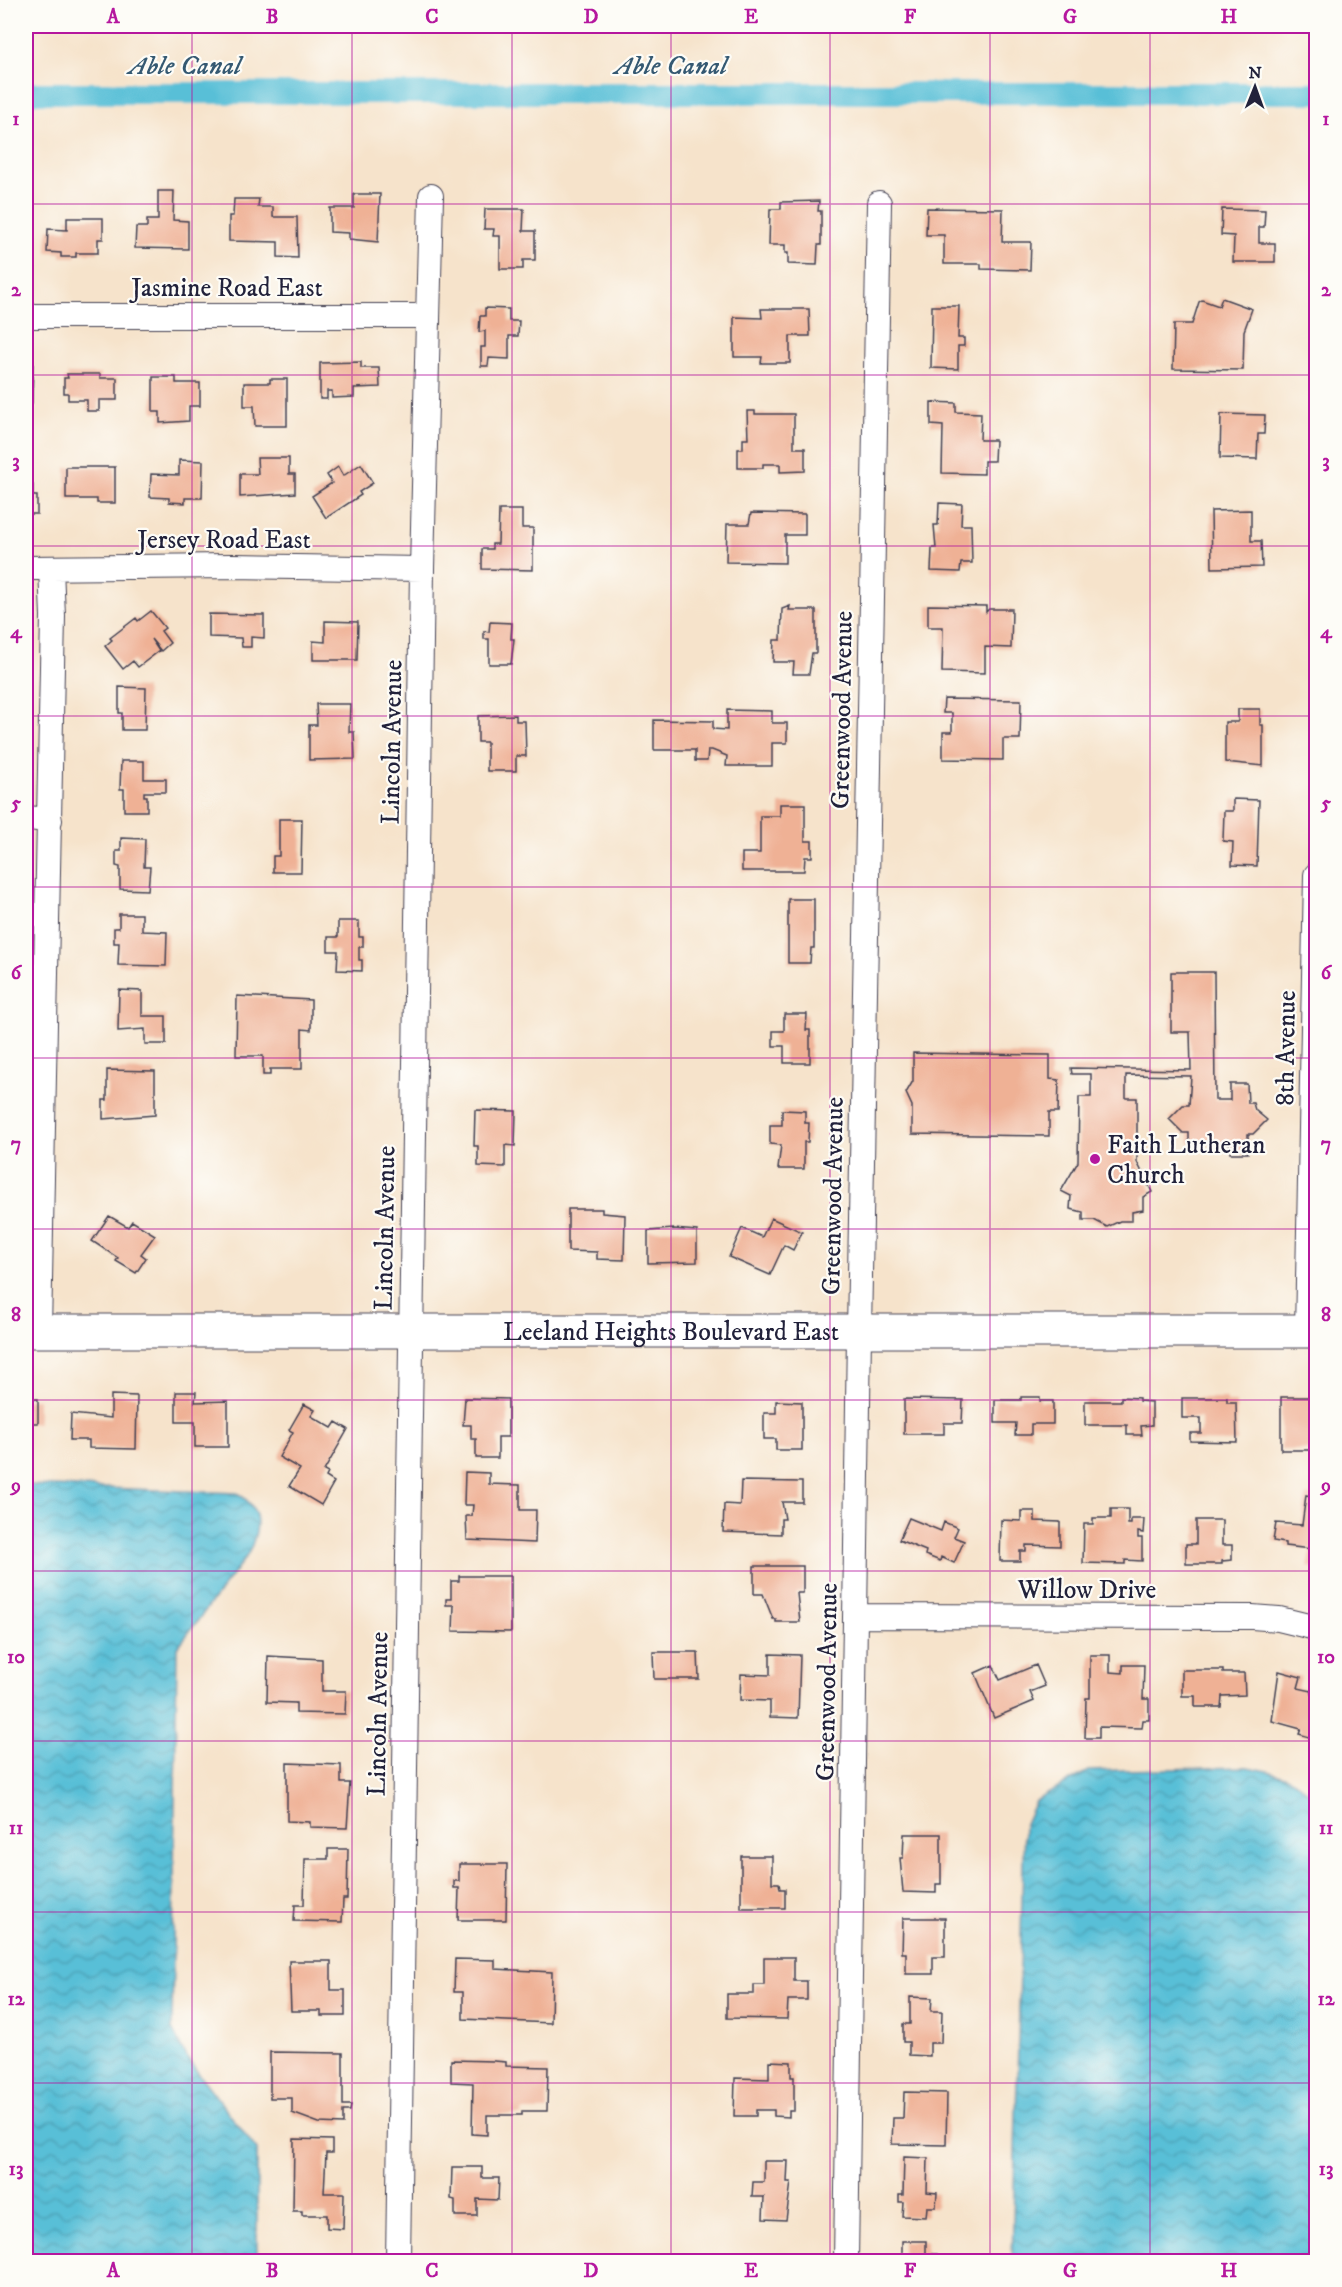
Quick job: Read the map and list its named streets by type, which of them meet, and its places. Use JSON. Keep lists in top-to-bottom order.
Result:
{
  "streets": {
    "main road": ["Leeland Heights Boulevard East"],
    "street": [
      "Jasmine Road East",
      "Jersey Road East",
      "Greenwood Avenue",
      "Lincoln Avenue",
      "8th Avenue",
      "Willow Drive"
    ]
  },
  "crossings": [
    ["Jasmine Road East", "Lincoln Avenue"],
    ["Jersey Road East", "Lincoln Avenue"],
    ["Greenwood Avenue", "Leeland Heights Boulevard East"],
    ["Greenwood Avenue", "Willow Drive"],
    ["Lincoln Avenue", "Leeland Heights Boulevard East"],
    ["8th Avenue", "Leeland Heights Boulevard East"]
  ],
  "water": ["Able Canal"],
  "places": ["Faith Lutheran Church"],
  "north": "top",
  "grid": {
    "columns": [
      "A",
      "B",
      "C",
      "D",
      "E",
      "F",
      "G",
      "H"
    ],
    "rows": [
      "1",
      "2",
      "3",
      "4",
      "5",
      "6",
      "7",
      "8",
      "9",
      "10",
      "11",
      "12",
      "13"
    ]
  }
}
